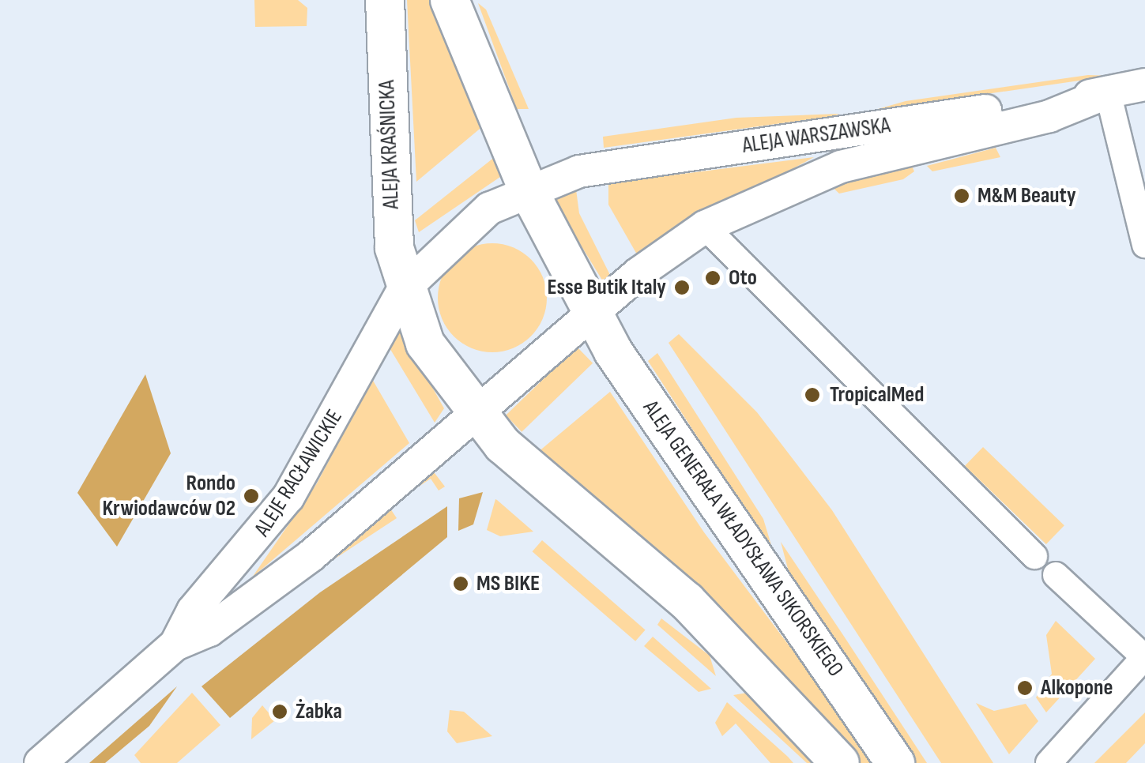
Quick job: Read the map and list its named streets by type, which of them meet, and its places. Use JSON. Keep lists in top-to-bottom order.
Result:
{
  "streets": {
    "main road": ["ALEJA KRAŚNICKA", "ALEJA GENERAŁA WŁADYSŁAWA SIKORSKIEGO"],
    "street": ["ALEJA WARSZAWSKA", "ALEJE RACŁAWICKIE"]
  },
  "crossings": [
    ["ALEJA WARSZAWSKA", "ALEJA KRAŚNICKA"],
    ["ALEJA WARSZAWSKA", "ALEJE RACŁAWICKIE"],
    ["ALEJA WARSZAWSKA", "ALEJA GENERAŁA WŁADYSŁAWA SIKORSKIEGO"],
    ["ALEJA KRAŚNICKA", "ALEJE RACŁAWICKIE"]
  ],
  "places": [
    "M&M Beauty",
    "Oto",
    "Esse Butik Italy",
    "TropicalMed",
    "Rondo Krwiodawców 02",
    "MS BIKE",
    "Alkopone",
    "Żabka"
  ]
}
